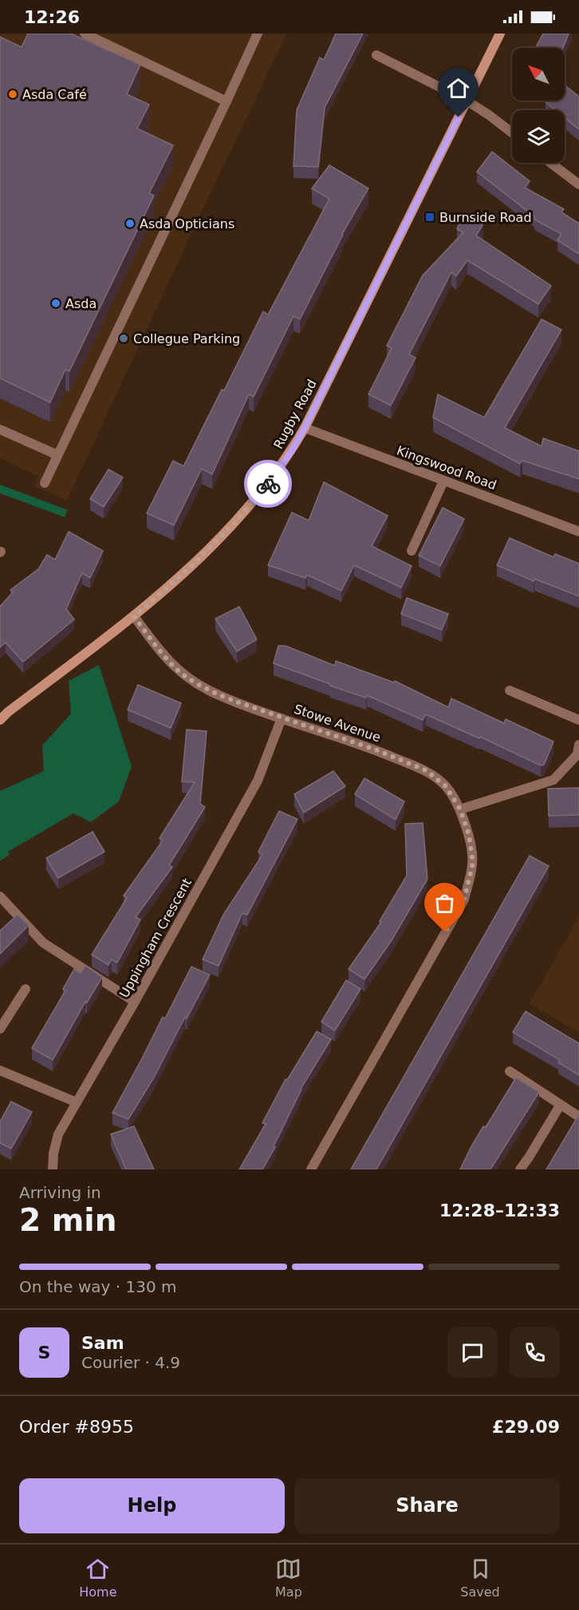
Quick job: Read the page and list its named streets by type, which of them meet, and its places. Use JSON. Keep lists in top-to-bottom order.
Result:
{
  "streets": {
    "street": [
      "Rugby Road",
      "Kingswood Road",
      "Stowe Avenue",
      "Uppingham Crescent"
    ]
  },
  "crossings": [
    ["Rugby Road", "Kingswood Road"],
    ["Rugby Road", "Stowe Avenue"],
    ["Stowe Avenue", "Uppingham Crescent"]
  ],
  "places": {
    "other": [
      "Asda Café",
      "Asda Opticians",
      "Asda",
      "Collegue Parking"
    ],
    "transit": ["Burnside Road"]
  },
  "north": "top left",
  "page": {
    "status": "12:26",
    "heading": ["2 min", "Arriving in", "12:28–12:33"],
    "panel": [
      "Sam",
      "Courier · 4.9",
      "Order #8955",
      "£29.09"
    ],
    "bar": "On the way · 130 m",
    "round": "S",
    "buttons": ["Help", "Share"],
    "tabs": ["Home", "Map", "Saved"]
  }
}
